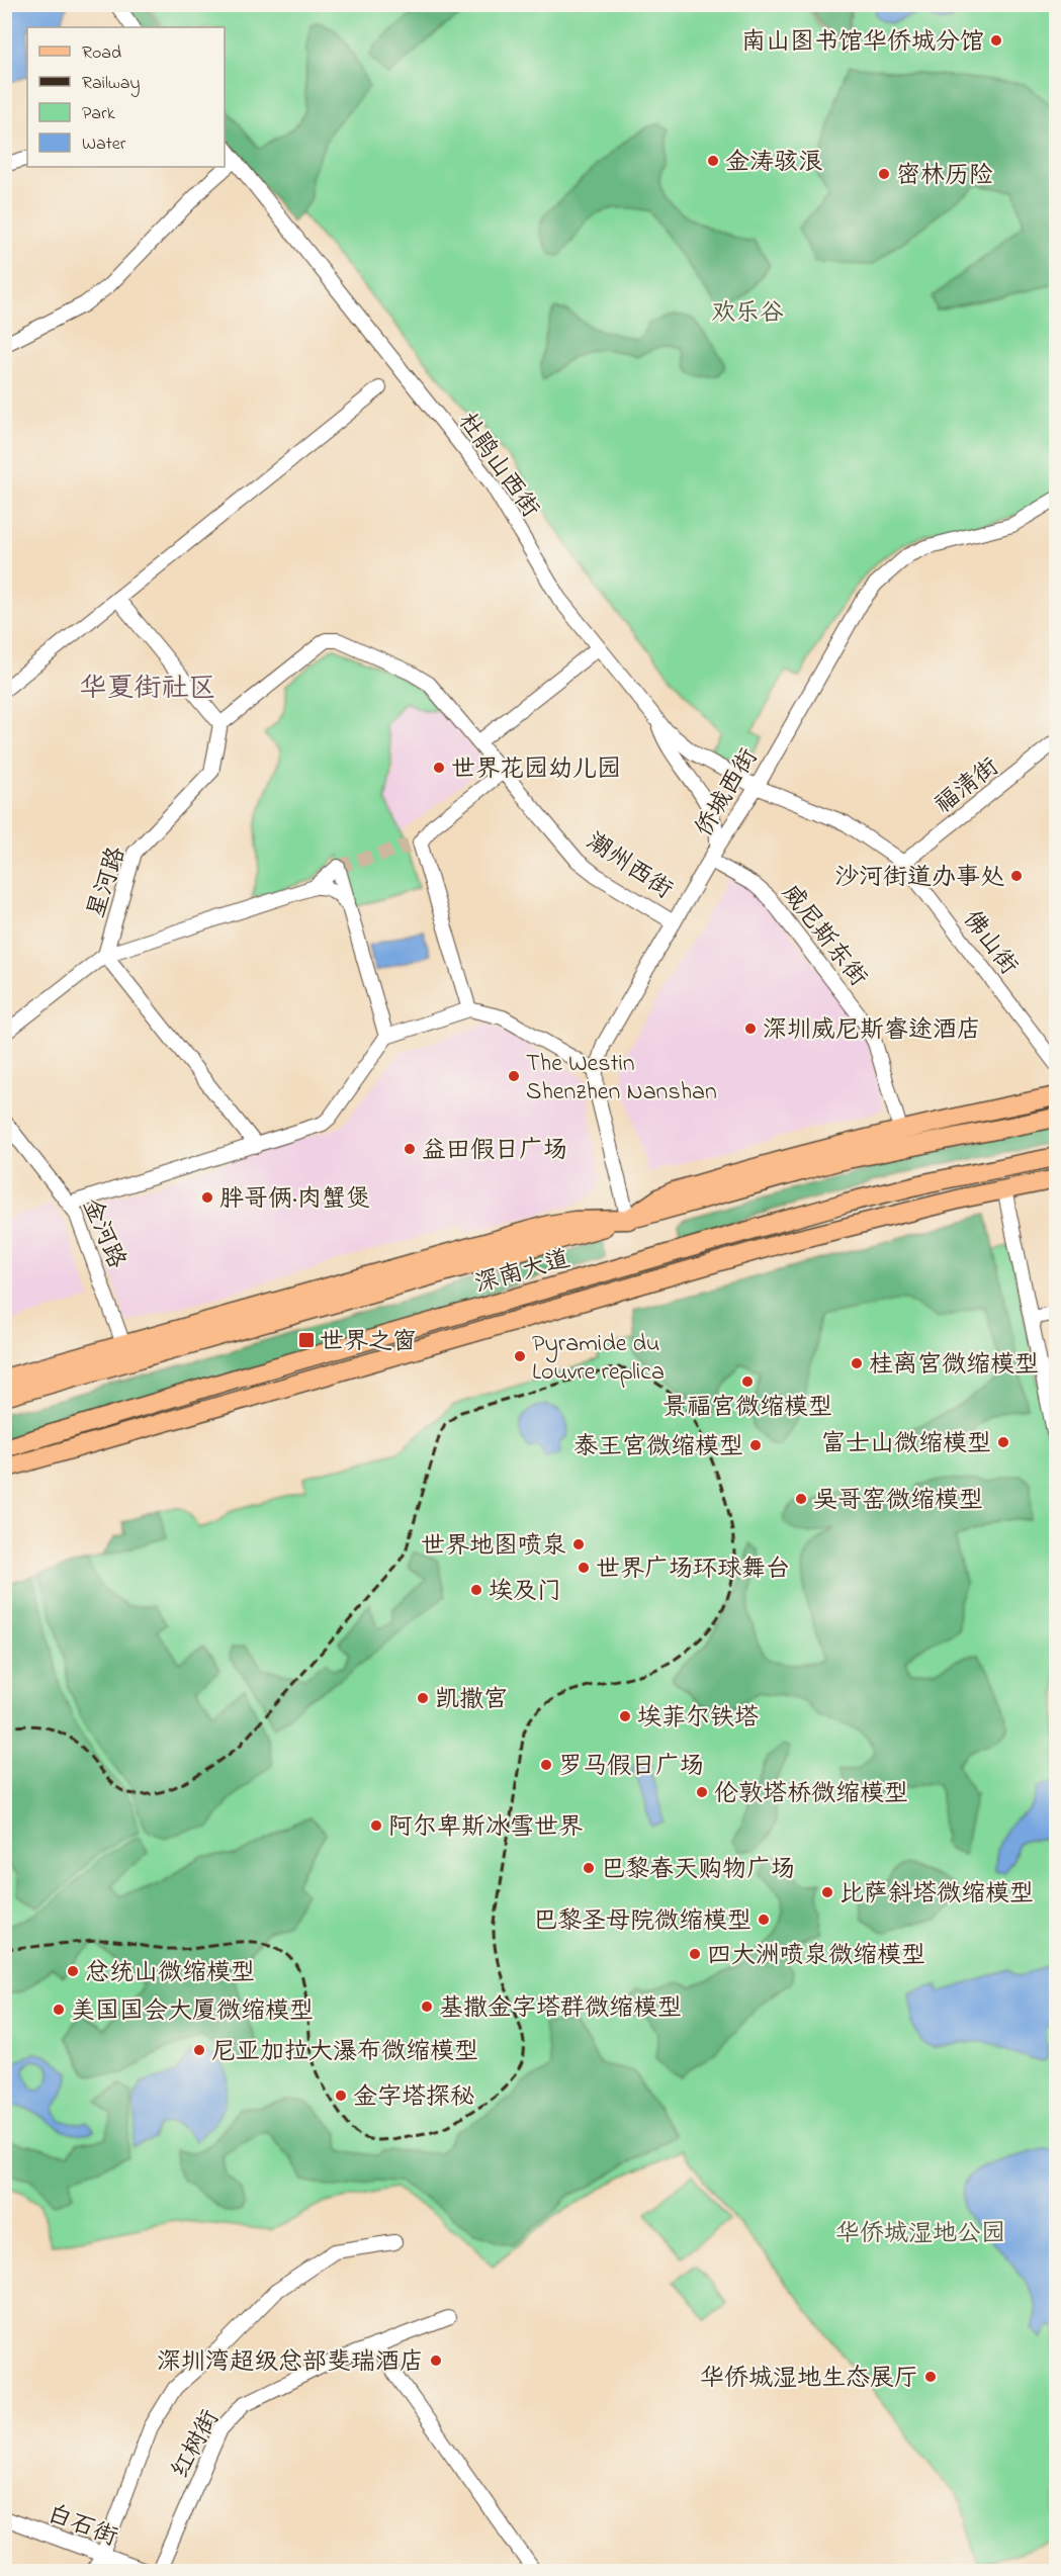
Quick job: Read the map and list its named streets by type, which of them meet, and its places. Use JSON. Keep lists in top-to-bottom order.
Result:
{
  "streets": {
    "main road": ["深南大道"],
    "street": [
      "杜鹃山西街",
      "福清街",
      "侨城西街",
      "潮州西街",
      "星河路",
      "威尼斯东街",
      "佛山街",
      "金河路",
      "红树街",
      "白石街"
    ]
  },
  "crossings": [
    ["杜鹃山西街", "侨城西街"],
    ["杜鹃山西街", "佛山街"],
    ["福清街", "佛山街"],
    ["侨城西街", "潮州西街"],
    ["侨城西街", "威尼斯东街"],
    ["侨城西街", "佛山街"],
    ["侨城西街", "深南大道"],
    ["潮州西街", "星河路"]
  ],
  "districts": ["华夏街社区"],
  "parks": ["欢乐谷", "华侨城湿地公园"],
  "places": {
    "other": [
      "南山图书馆华侨城分馆",
      "金涛骇浪",
      "密林历险",
      "世界花园幼儿园",
      "沙河街道办事处",
      "深圳威尼斯睿途酒店",
      "The Westin Shenzhen Nanshan",
      "益田假日广场",
      "胖哥俩·肉蟹煲",
      "Pyramide du Louvre replica",
      "桂离宫微缩模型",
      "景福宫微缩模型",
      "富士山微缩模型",
      "泰王宫微缩模型",
      "吴哥窑微缩模型",
      "世界地图喷泉",
      "世界广场环球舞台",
      "埃及门",
      "凯撒宫",
      "埃菲尔铁塔",
      "罗马假日广场",
      "伦敦塔桥微缩模型",
      "阿尔卑斯冰雪世界",
      "巴黎春天购物广场",
      "比萨斜塔微缩模型",
      "巴黎圣母院微缩模型",
      "四大洲喷泉微缩模型",
      "总统山微缩模型",
      "基撒金字塔群微缩模型",
      "美国国会大厦微缩模型",
      "尼亚加拉大瀑布微缩模型",
      "金字塔探秘",
      "深圳湾超级总部斐瑞酒店",
      "华侨城湿地生态展厅"
    ],
    "transit": ["世界之窗"]
  },
  "legend": [
    "Road",
    "Railway",
    "Park",
    "Water"
  ]
}
